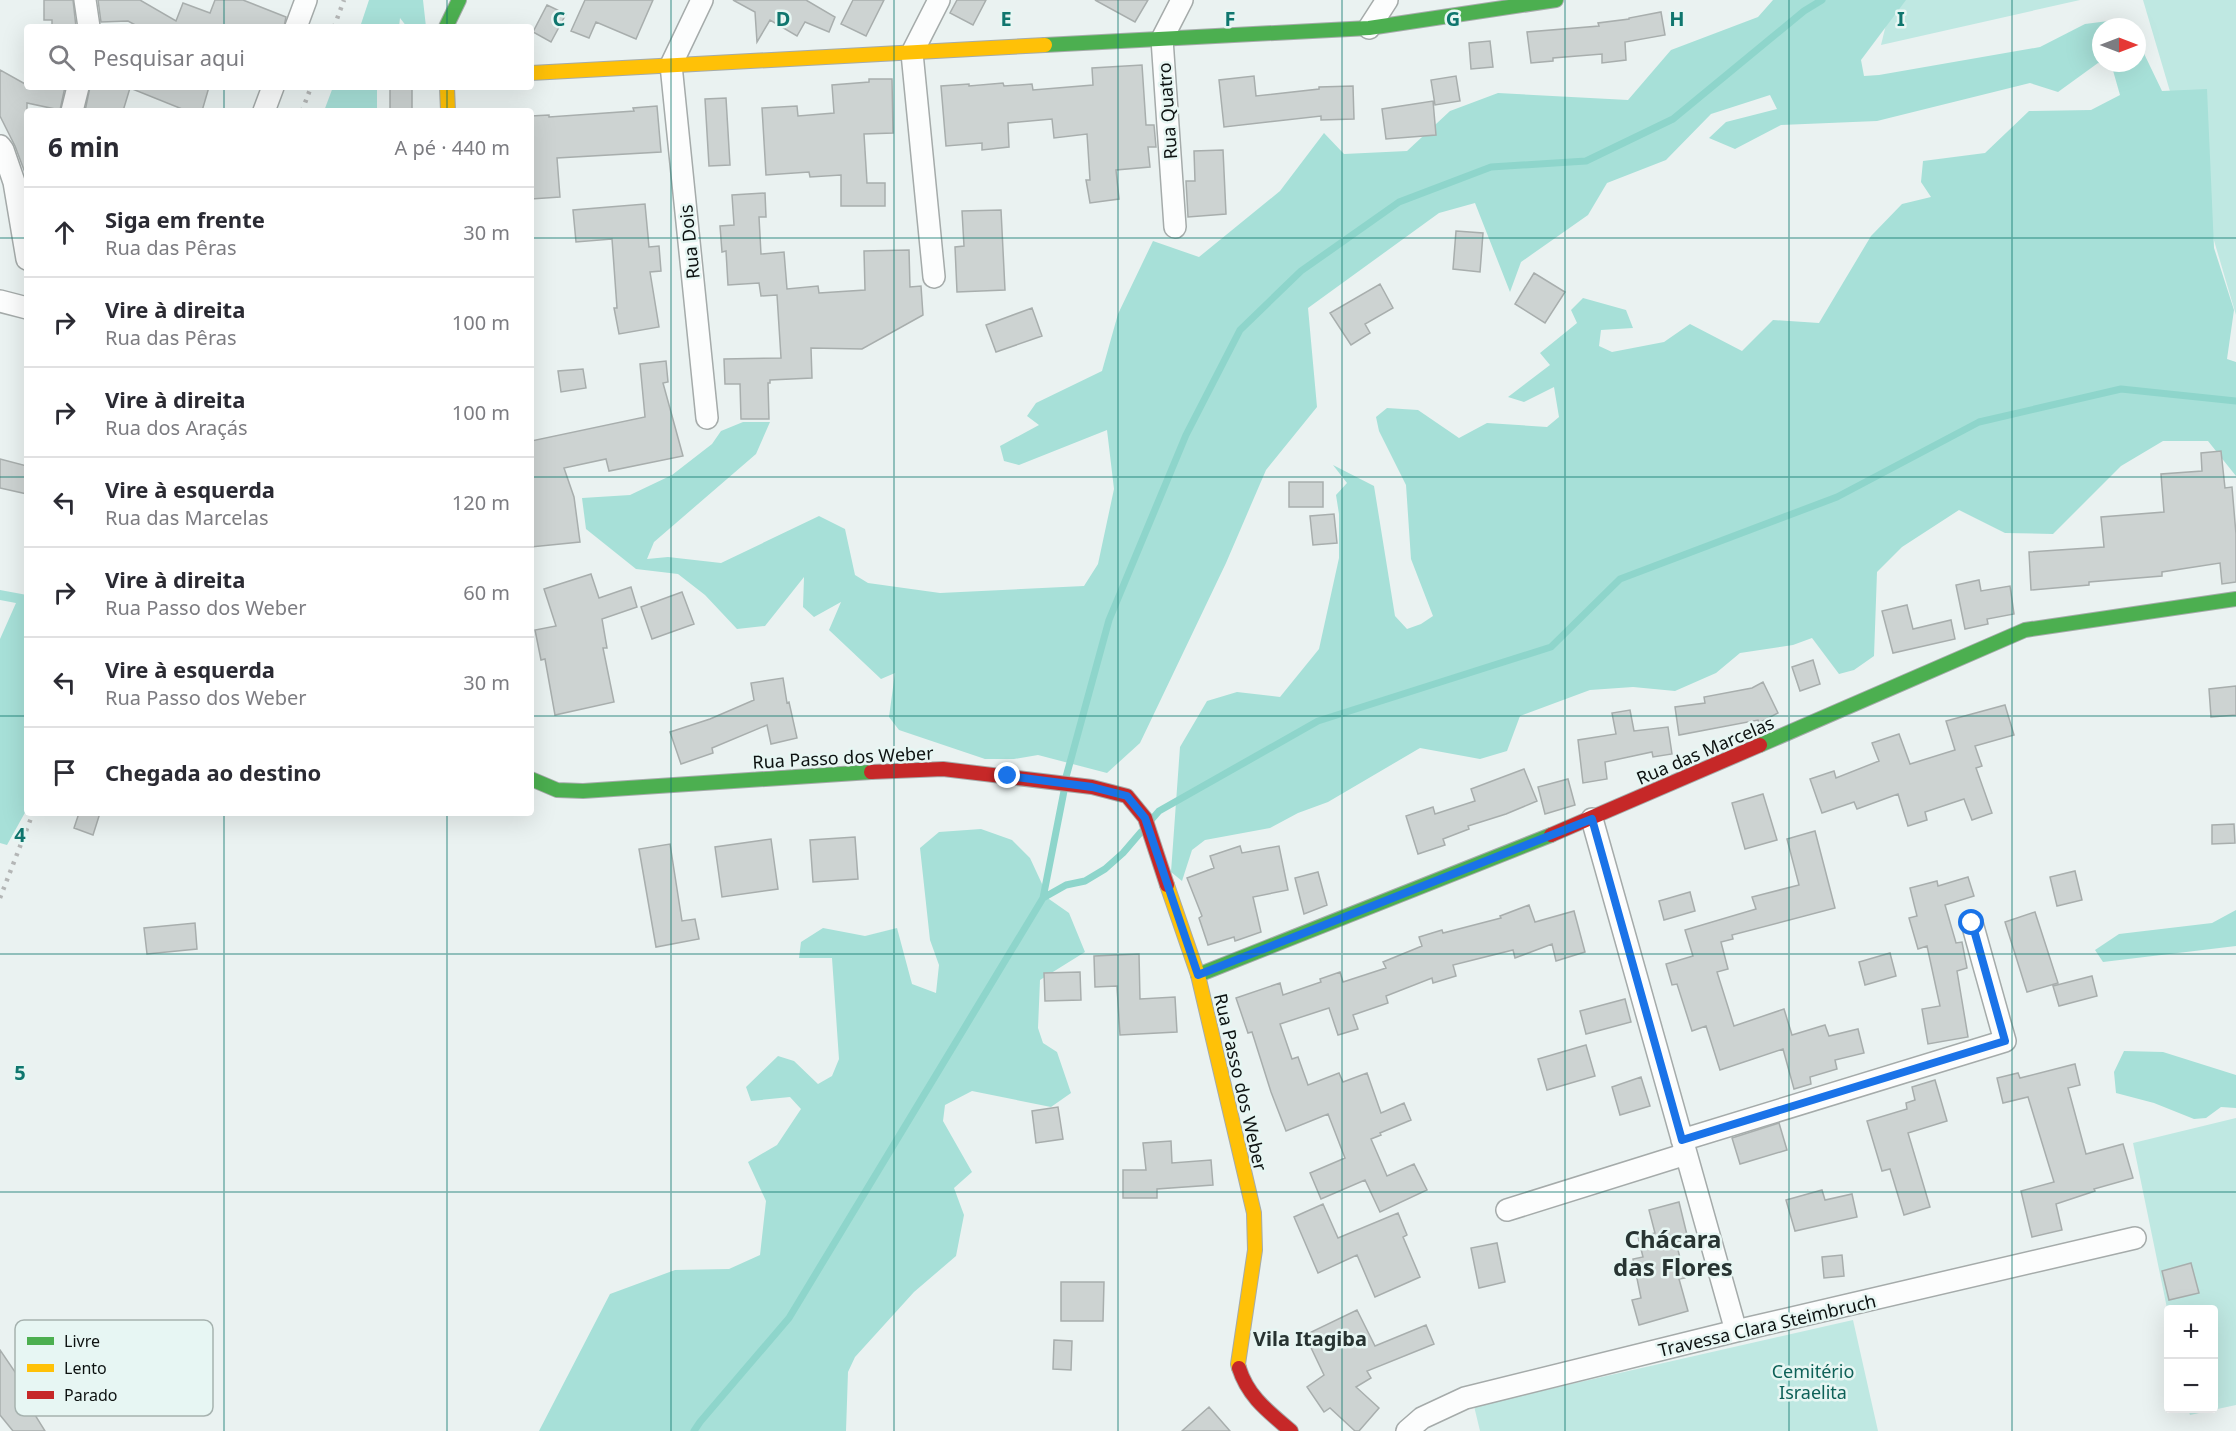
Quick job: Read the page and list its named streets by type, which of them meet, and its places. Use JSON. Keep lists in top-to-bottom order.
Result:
{
  "streets": {
    "street": [
      "Rua Quatro",
      "Rua Dois",
      "Rua das Marcelas",
      "Rua Passo dos Weber",
      "Travessa Clara Steimbruch"
    ]
  },
  "crossings": [
    ["Rua das Marcelas", "Rua Passo dos Weber"]
  ],
  "districts": ["Chácara das Flores", "Vila Itagiba"],
  "parks": ["Cemitério Israelita"],
  "legend": ["Livre", "Lento", "Parado"],
  "north": "right",
  "page": {
    "search": "Pesquisar aqui",
    "heading": ["6 min", "A pé · 440 m"],
    "list": [
      ["Siga em frente", "Rua das Pêras", "30 m"],
      ["Vire à direita", "Rua das Pêras", "100 m"],
      ["Vire à direita", "Rua dos Araçás", "100 m"],
      ["Vire à esquerda", "Rua das Marcelas", "120 m"],
      ["Vire à direita", "Rua Passo dos Weber", "60 m"],
      ["Vire à esquerda", "Rua Passo dos Weber", "30 m"],
      "Chegada ao destino"
    ],
    "map_buttons": ["+", "−"]
  },
  "grid": {
    "columns": [
      "C",
      "D",
      "E",
      "F",
      "G",
      "H",
      "I"
    ],
    "rows": ["4", "5"]
  }
}
